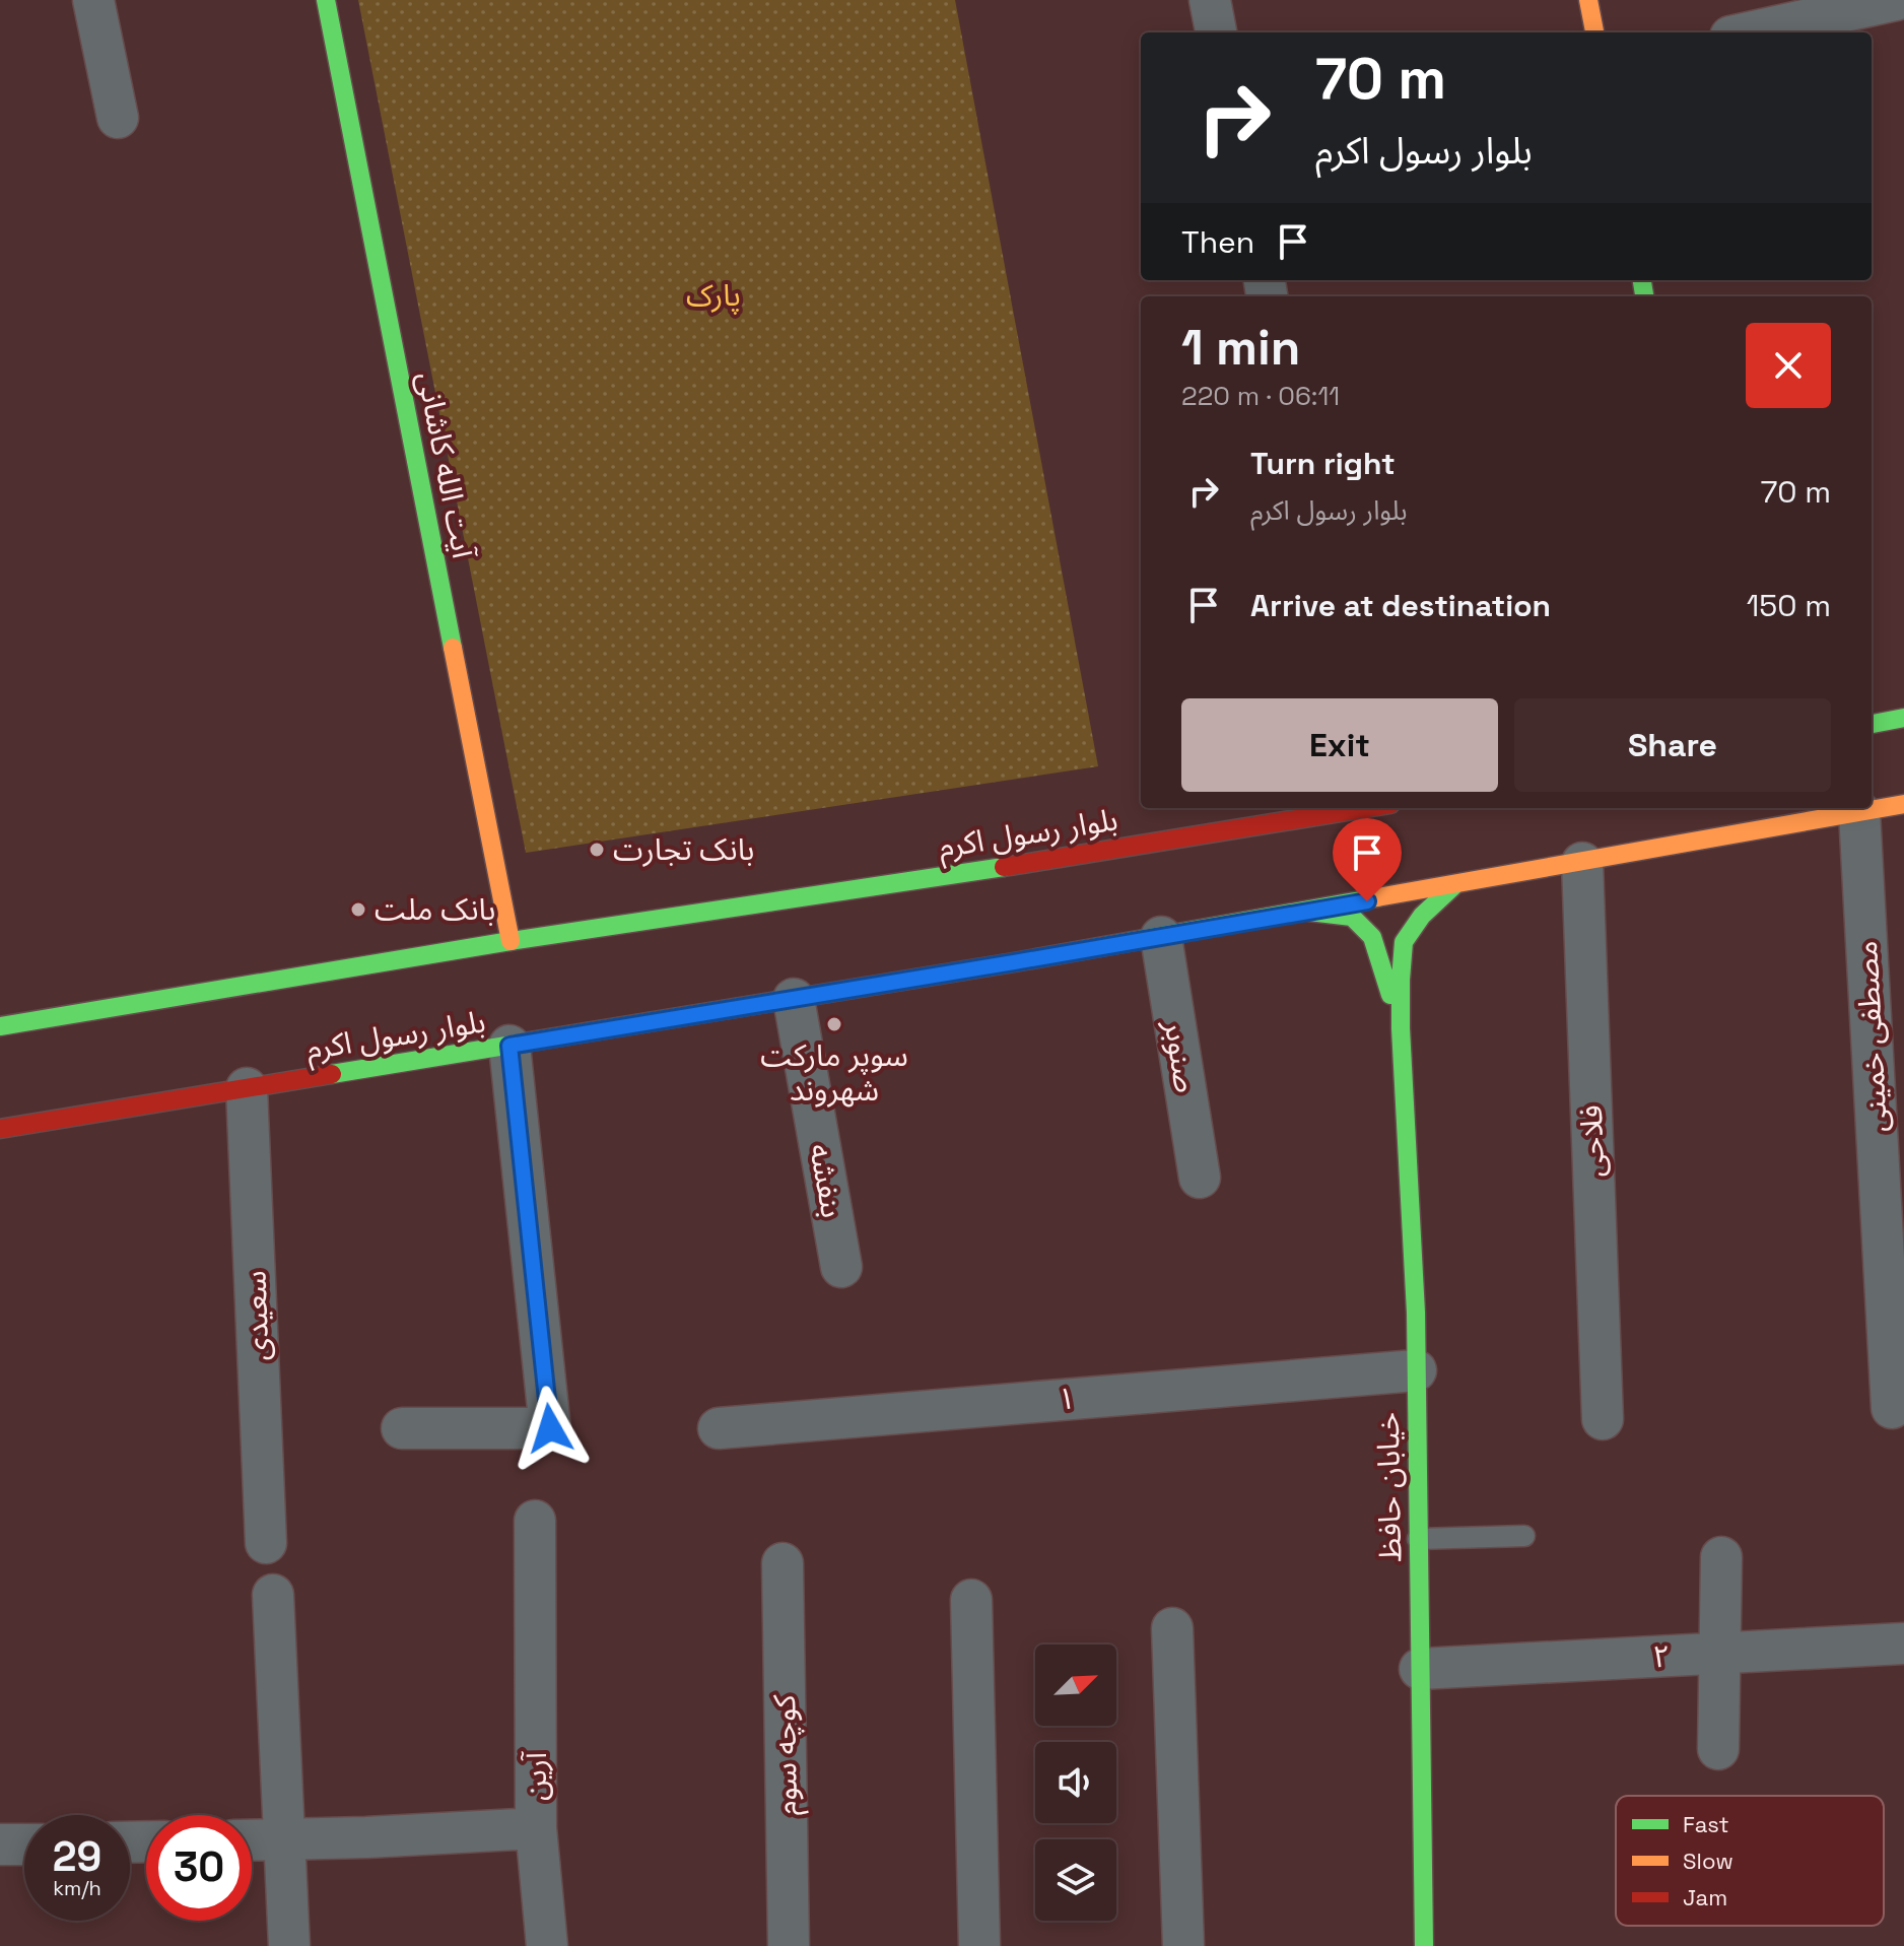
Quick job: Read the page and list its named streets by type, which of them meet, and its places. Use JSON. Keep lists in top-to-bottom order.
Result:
{
  "streets": {
    "main road": ["آیت الله کاشانی", "بلوار رسول اکرم", "خیابان حافظ"],
    "street": [
      "مصطفی خمینی",
      "صنوبر",
      "فلاحی",
      "بنفشه",
      "سعیدی",
      "۱",
      "۲",
      "کوچه سوم",
      "آرین"
    ]
  },
  "crossings": [
    ["آیت الله کاشانی", "بلوار رسول اکرم"],
    ["بلوار رسول اکرم", "مصطفی خمینی"],
    ["بلوار رسول اکرم", "صنوبر"],
    ["بلوار رسول اکرم", "فلاحی"],
    ["بلوار رسول اکرم", "بنفشه"],
    ["بلوار رسول اکرم", "سعیدی"],
    ["۱", "خیابان حافظ"],
    ["خیابان حافظ", "۲"]
  ],
  "parks": ["پارک"],
  "places": ["بانک تجارت", "بانک ملت", "سوپر مارکت شهروند"],
  "legend": ["Fast", "Slow", "Jam"],
  "north": "top right",
  "page": {
    "turn": ["70 m", "بلوار رسول اکرم"],
    "then": "Then",
    "heading": ["1 min", "220 m · 06:11"],
    "list": [
      {
        "name": "Turn right",
        "note": "بلوار رسول اکرم",
        "value": "70 m"
      },
      {
        "name": "Arrive at destination",
        "value": "150 m"
      }
    ],
    "buttons": ["Exit", "Share"],
    "speed": "29 km/h",
    "limit": "30"
  }
}
